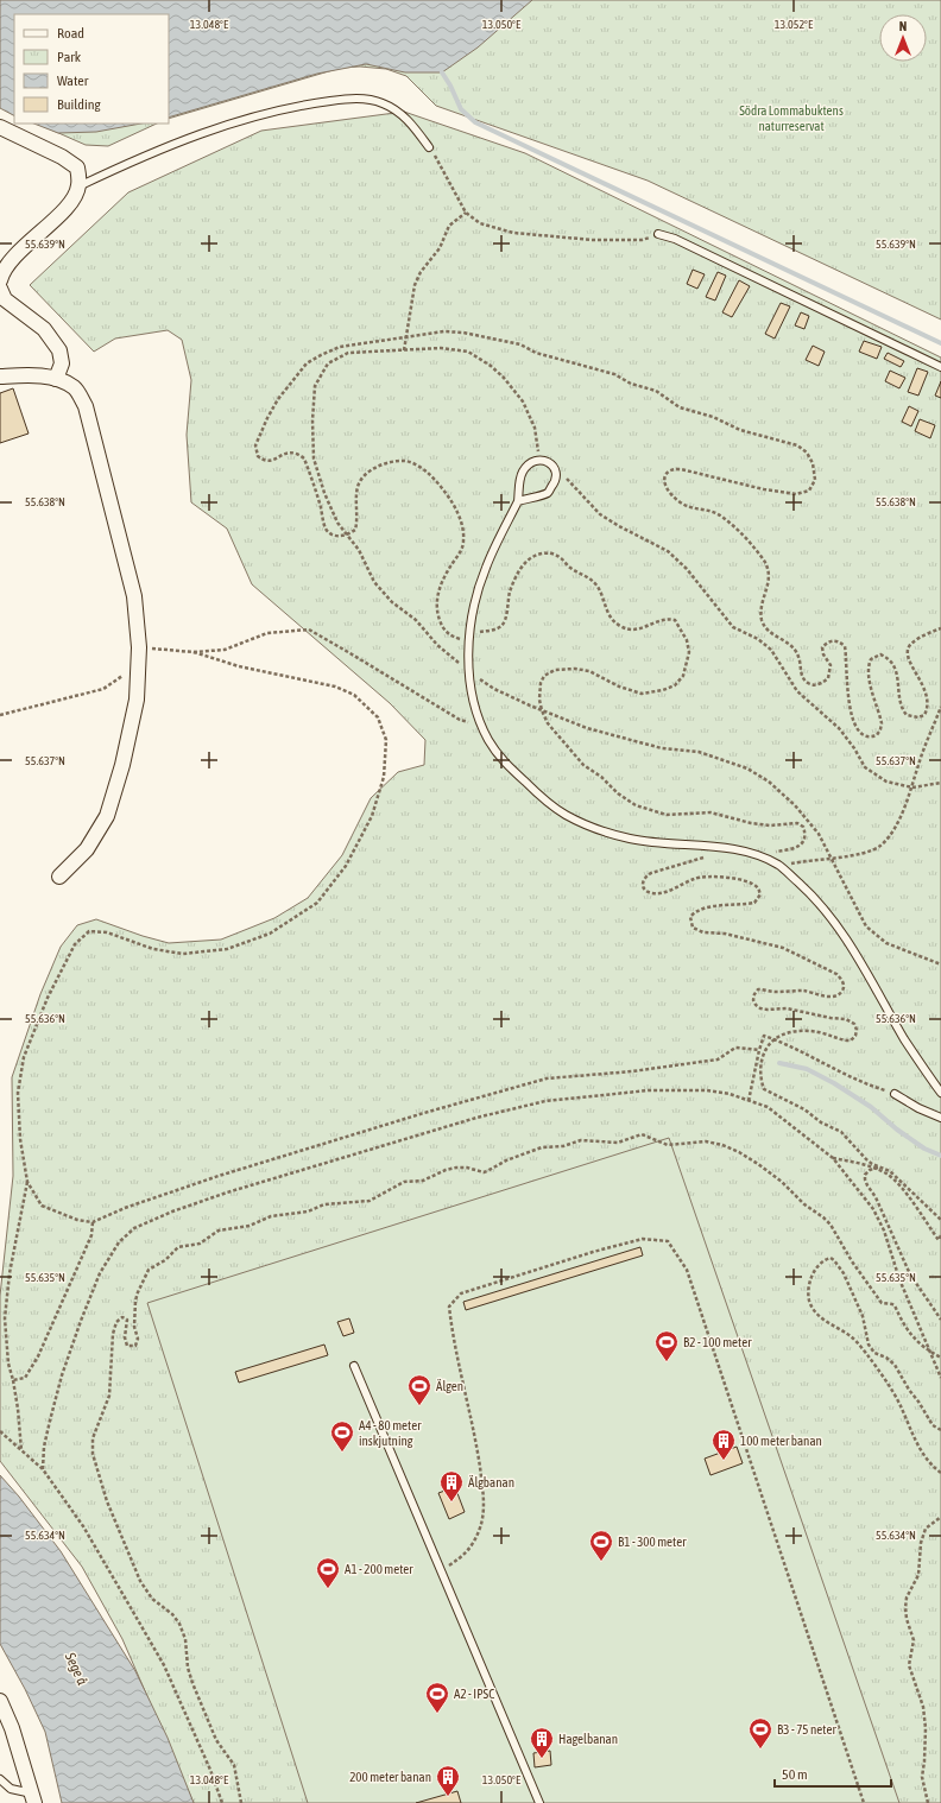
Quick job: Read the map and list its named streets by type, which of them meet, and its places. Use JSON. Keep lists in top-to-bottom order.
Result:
{
  "water": ["Sege å"],
  "parks": ["Södra Lommabuktens naturreservat"],
  "places": {
    "sports": [
      "B2 - 100 meter",
      "Älgen",
      "A4 - 80 meter inskjutning",
      "B1 - 300 meter",
      "A1 - 200 meter",
      "A2 - IPSC",
      "B3 - 75 neter"
    ],
    "building": [
      "100 meter banan",
      "Älgbanan",
      "Hagelbanan",
      "200 meter banan"
    ]
  },
  "legend": [
    "Road",
    "Park",
    "Water",
    "Building"
  ],
  "scale_bar": "50 m",
  "north": "top",
  "coordinates": [
    "13.048°E",
    "13.050°E",
    "13.052°E",
    "55.639°N",
    "55.638°N",
    "55.637°N",
    "55.636°N",
    "55.635°N",
    "55.634°N"
  ]
}
